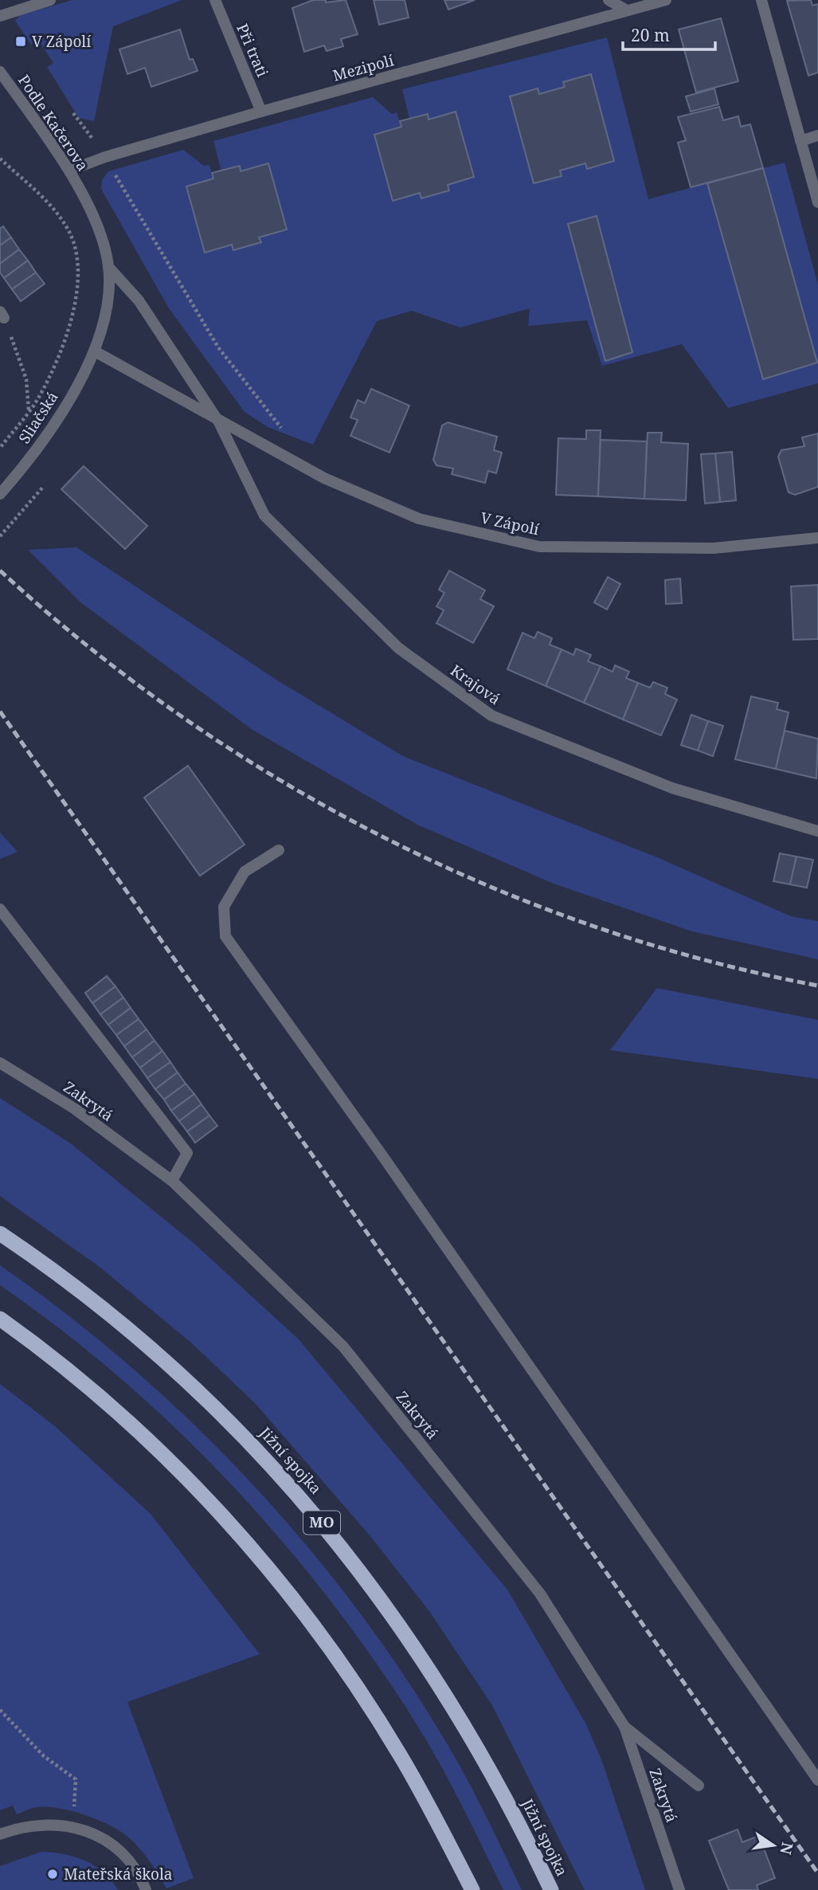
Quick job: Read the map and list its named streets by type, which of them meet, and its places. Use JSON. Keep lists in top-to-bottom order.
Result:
{
  "streets": {
    "highway": ["Jižní spojka", "MO"],
    "street": [
      "Při trati",
      "Mezipolí",
      "Podle Kačerova",
      "Sliačská",
      "V Zápolí",
      "Krajová",
      "Zakrytá"
    ]
  },
  "crossings": [
    ["Při trati", "Mezipolí"],
    ["Mezipolí", "Podle Kačerova"],
    ["Podle Kačerova", "Sliačská"],
    ["Podle Kačerova", "V Zápolí"],
    ["Sliačská", "V Zápolí"],
    ["V Zápolí", "Krajová"]
  ],
  "places": {
    "transit": ["V Zápolí"],
    "other": ["Mateřská škola"]
  },
  "scale_bar": "20 m",
  "north": "right"
}
